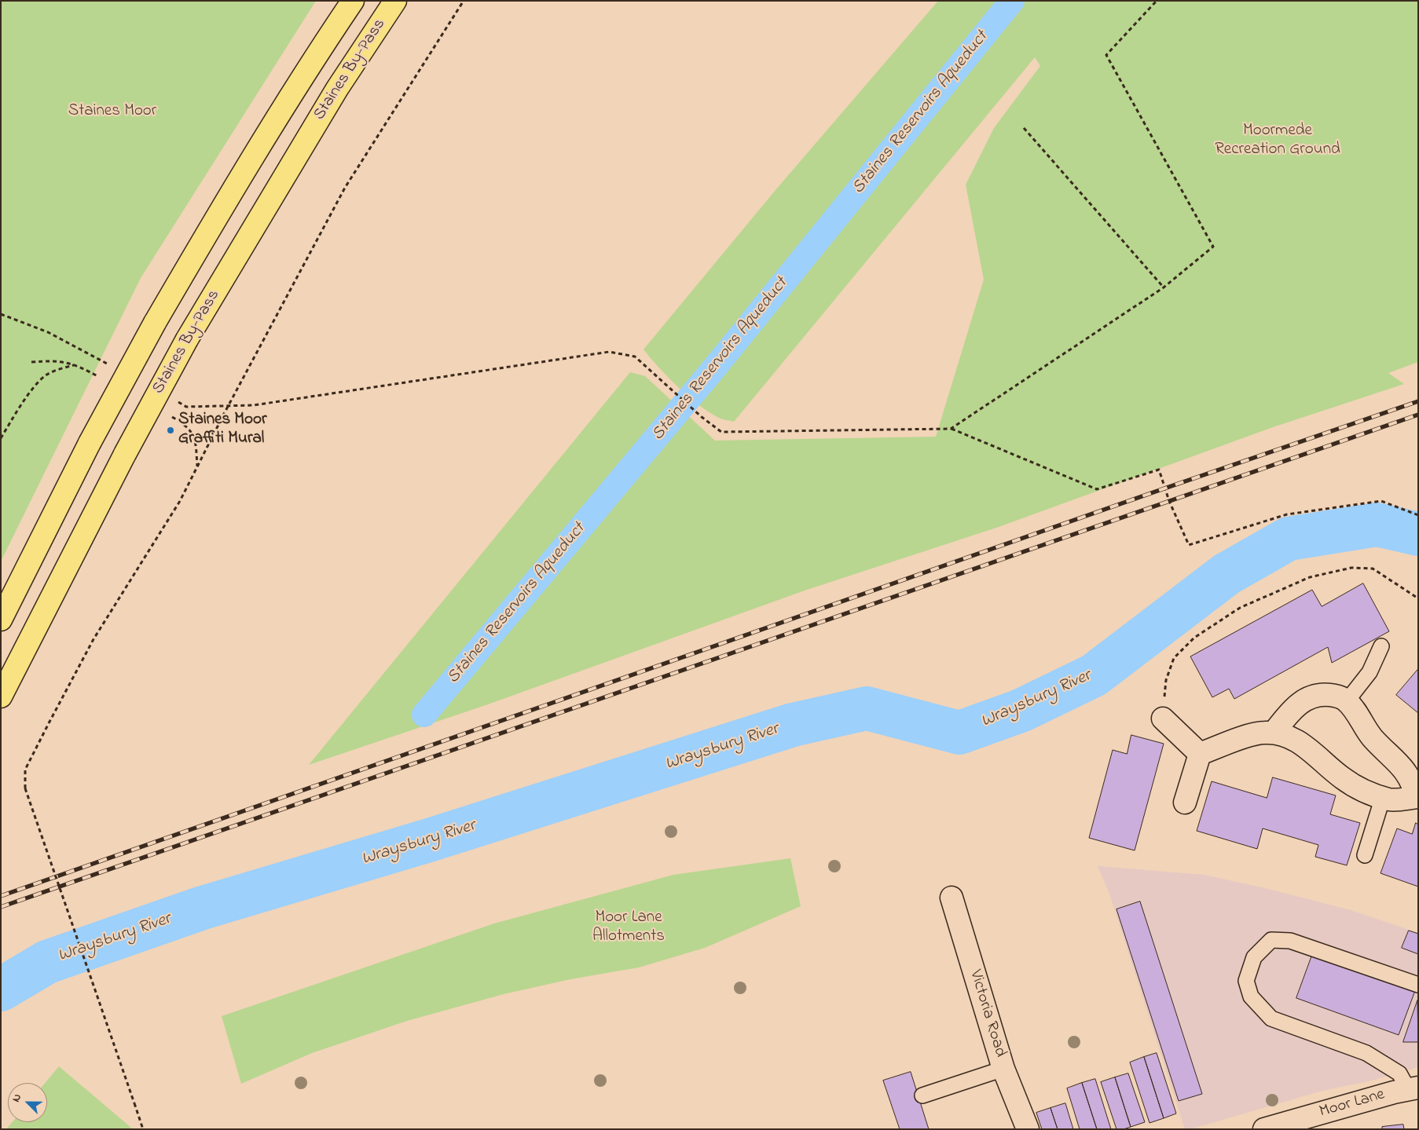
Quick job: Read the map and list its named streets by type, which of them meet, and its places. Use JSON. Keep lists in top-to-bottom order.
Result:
{
  "streets": {
    "highway": ["Staines By-Pass"],
    "street": ["Victoria Road", "Moor Lane"]
  },
  "water": ["Staines Reservoirs Aqueduct", "Wraysbury River"],
  "parks": ["Staines Moor", "Moormede Recreation Ground", "Moor Lane Allotments"],
  "places": ["Staines Moor Graffiti Mural"],
  "north": "top left"
}
